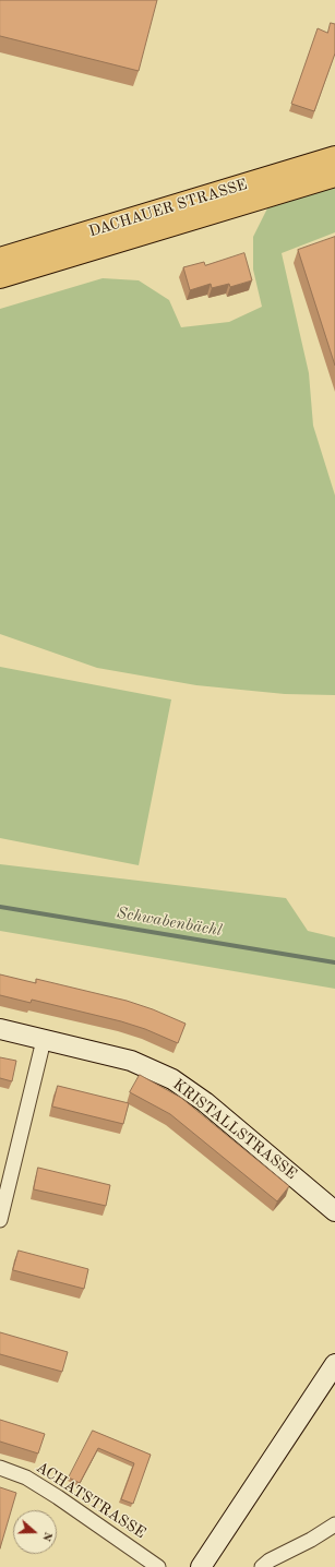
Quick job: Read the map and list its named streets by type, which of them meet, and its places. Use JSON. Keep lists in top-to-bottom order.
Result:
{
  "streets": {
    "main road": ["DACHAUER STRASSE"],
    "street": ["KRISTALLSTRASSE", "ACHATSTRASSE"]
  },
  "water": ["Schwabenbächl"],
  "north": "right"
}
